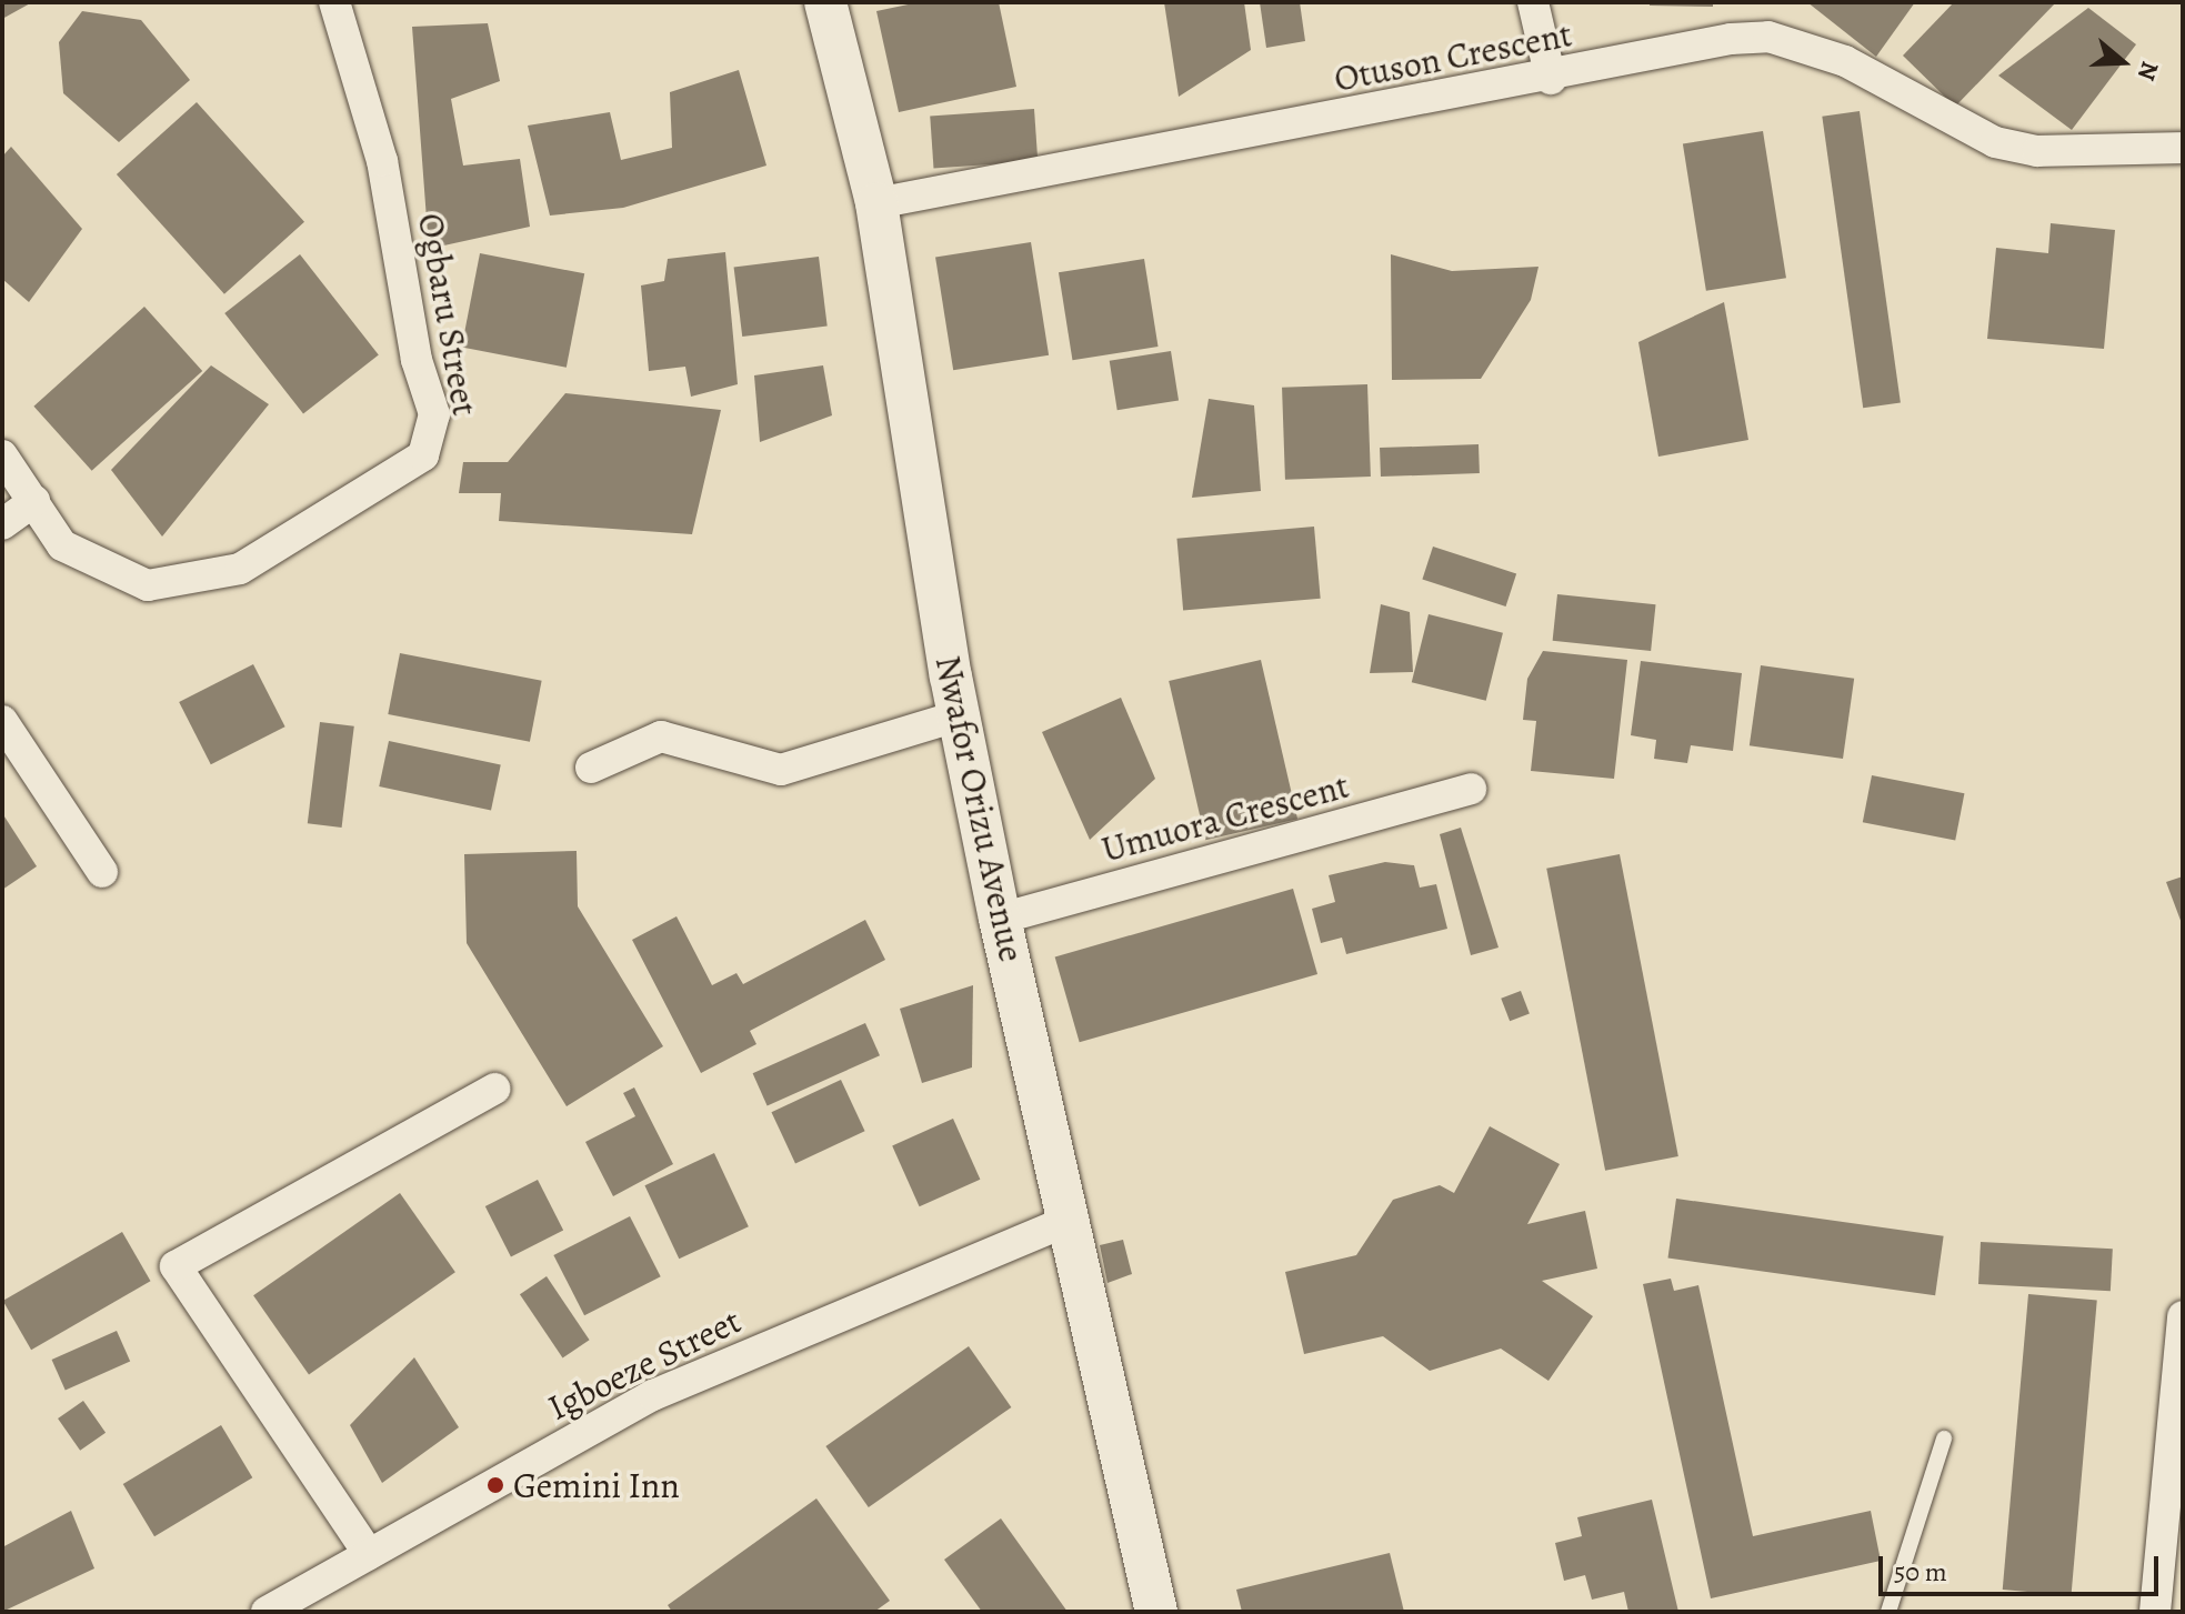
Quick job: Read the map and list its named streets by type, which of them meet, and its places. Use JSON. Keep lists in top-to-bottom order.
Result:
{
  "streets": {
    "street": [
      "Otuson Crescent",
      "Ogbaru Street",
      "Nwafor Orizu Avenue",
      "Umuora Crescent",
      "Igboeze Street"
    ]
  },
  "crossings": [
    ["Otuson Crescent", "Nwafor Orizu Avenue"],
    ["Nwafor Orizu Avenue", "Umuora Crescent"],
    ["Nwafor Orizu Avenue", "Igboeze Street"]
  ],
  "places": ["Gemini Inn"],
  "scale_bar": "50 m",
  "north": "right"
}
